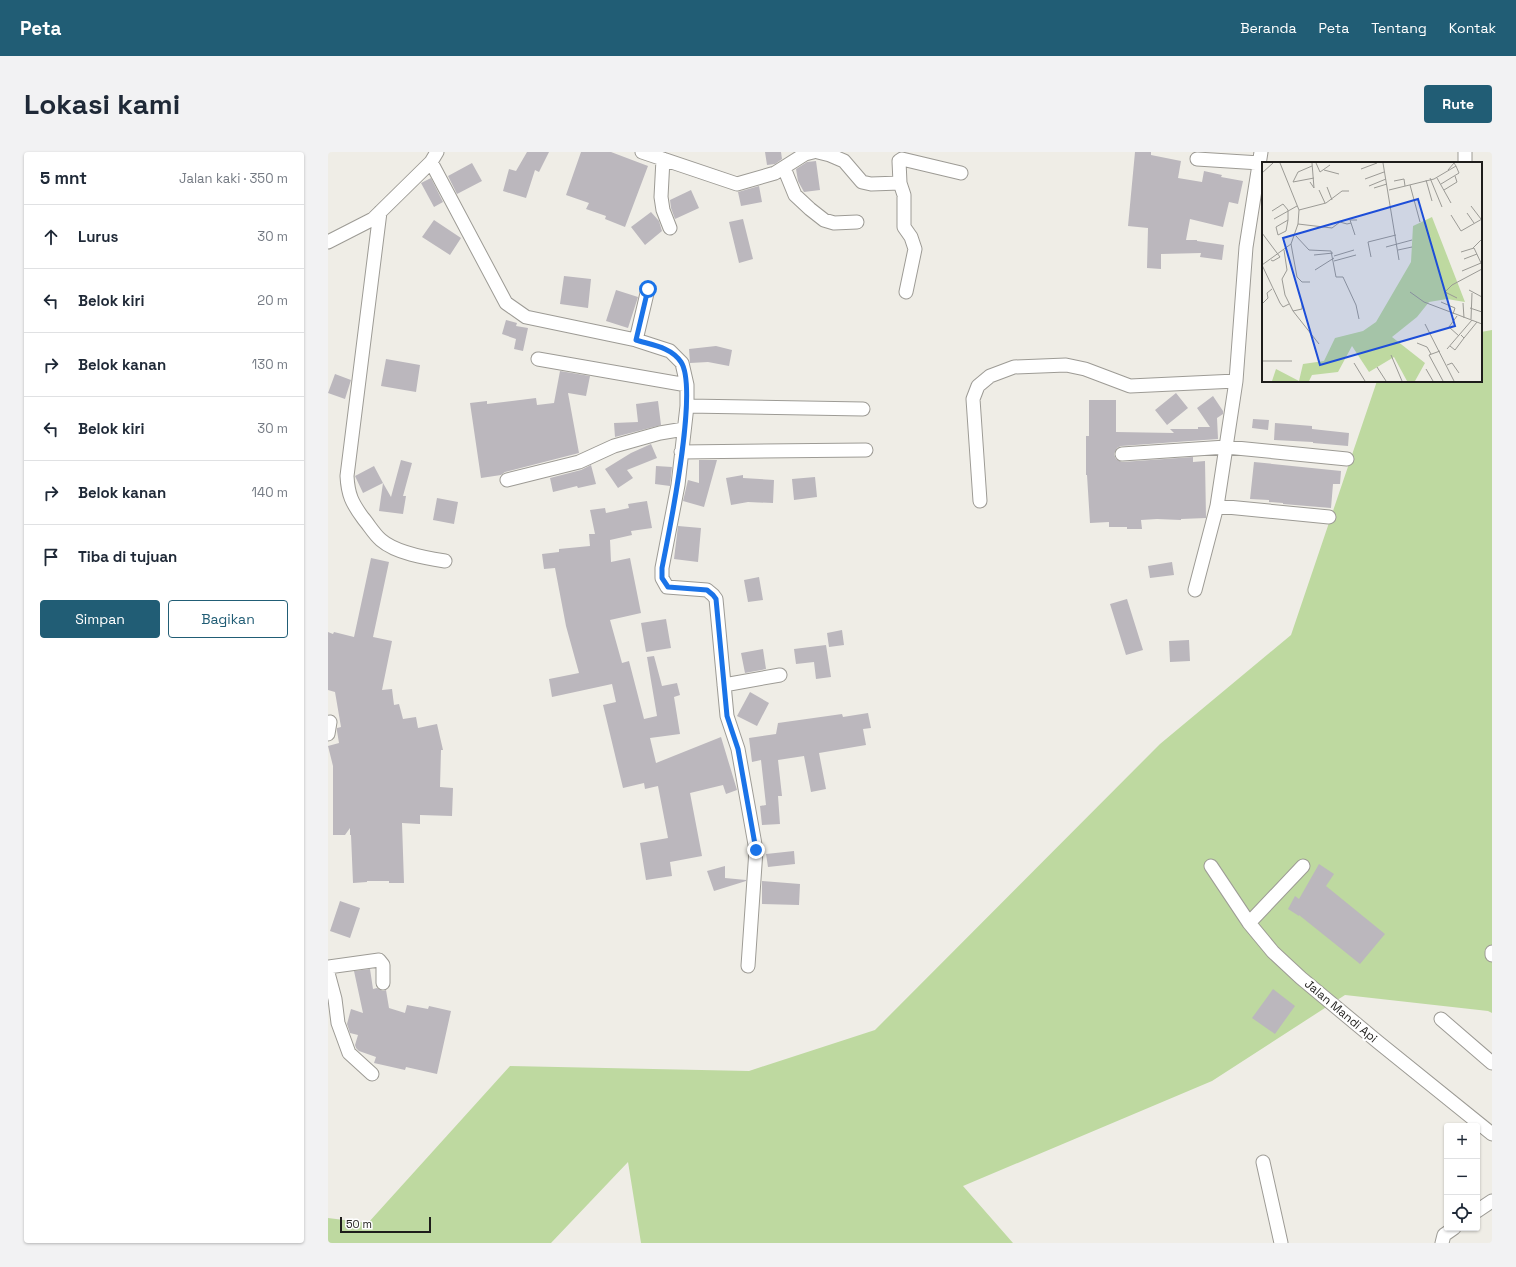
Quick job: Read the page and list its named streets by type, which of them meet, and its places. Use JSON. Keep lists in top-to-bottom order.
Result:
{
  "streets": {
    "street": ["Jalan Mandi Api"]
  },
  "scale_bar": "50 m",
  "page": {
    "header": "Peta",
    "nav": [
      "Beranda",
      "Peta",
      "Tentang",
      "Kontak"
    ],
    "buttons": [
      "Rute",
      ["Simpan", "Bagikan"]
    ],
    "title": "Lokasi kami",
    "heading": ["5 mnt", "Jalan kaki · 350 m"],
    "list": [
      ["Lurus", "30 m"],
      ["Belok kiri", "20 m"],
      ["Belok kanan", "130 m"],
      ["Belok kiri", "30 m"],
      ["Belok kanan", "140 m"],
      "Tiba di tujuan"
    ],
    "map_buttons": ["+", "−"],
    "scale": "50 m"
  }
}
